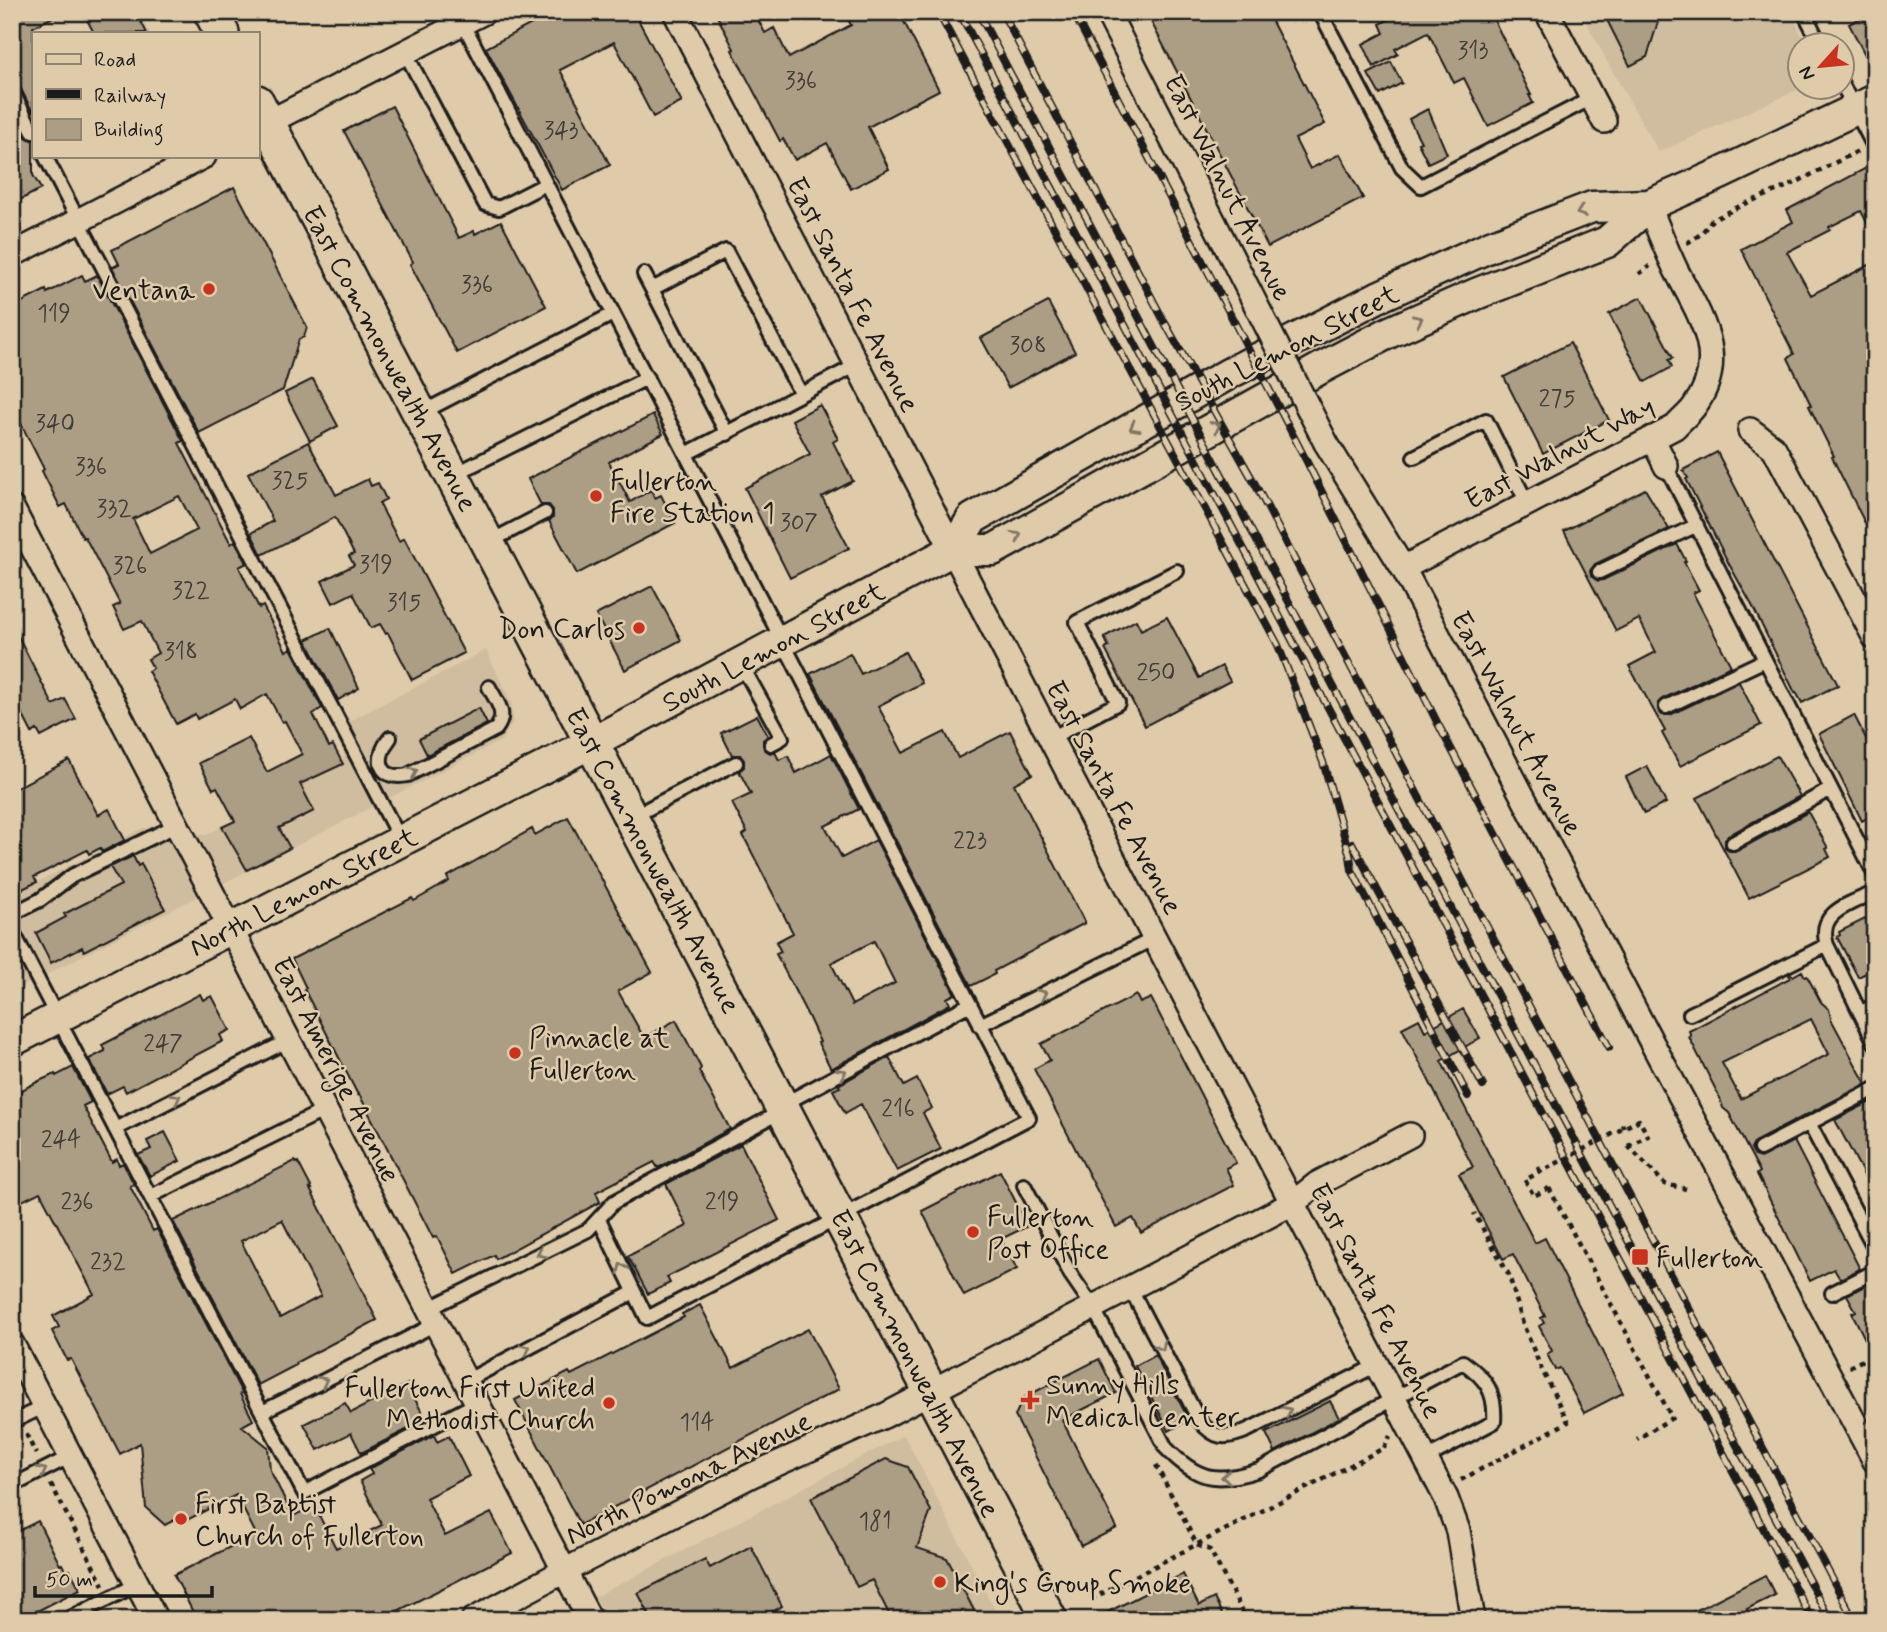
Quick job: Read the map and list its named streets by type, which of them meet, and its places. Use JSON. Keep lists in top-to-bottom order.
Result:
{
  "streets": {
    "main road": ["East Commonwealth Avenue"],
    "street": [
      "East Walnut Avenue",
      "East Santa Fe Avenue",
      "South Lemon Street",
      "East Walnut Way",
      "North Lemon Street",
      "East Amerige Avenue",
      "North Pomona Avenue"
    ]
  },
  "crossings": [
    ["East Walnut Avenue", "East Walnut Way"],
    ["East Santa Fe Avenue", "South Lemon Street"],
    ["East Santa Fe Avenue", "North Pomona Avenue"],
    ["South Lemon Street", "East Commonwealth Avenue"],
    ["South Lemon Street", "East Walnut Way"],
    ["South Lemon Street", "North Lemon Street"],
    ["East Commonwealth Avenue", "North Lemon Street"],
    ["East Commonwealth Avenue", "North Pomona Avenue"],
    ["North Lemon Street", "East Amerige Avenue"],
    ["East Amerige Avenue", "North Pomona Avenue"]
  ],
  "places": {
    "other": [
      "Ventana",
      "Fullerton Fire Station 1",
      "Don Carlos",
      "Pinnacle at Fullerton",
      "Fullerton Post Office",
      "Fullerton First United Methodist Church",
      "First Baptist Church of Fullerton",
      "King's Group Smoke"
    ],
    "transit": ["Fullerton"],
    "health": ["Sunny Hills Medical Center"]
  },
  "house_numbers": [
    "313",
    "336",
    "343",
    "336",
    "119",
    "308",
    "275",
    "340",
    "336",
    "325",
    "332",
    "307",
    "319",
    "326",
    "322",
    "315",
    "318",
    "250",
    "223",
    "247",
    "216",
    "244",
    "236",
    "219",
    "232",
    "114",
    "181"
  ],
  "legend": ["Road", "Railway", "Building"],
  "scale_bar": "50 m",
  "north": "bottom left"
}
